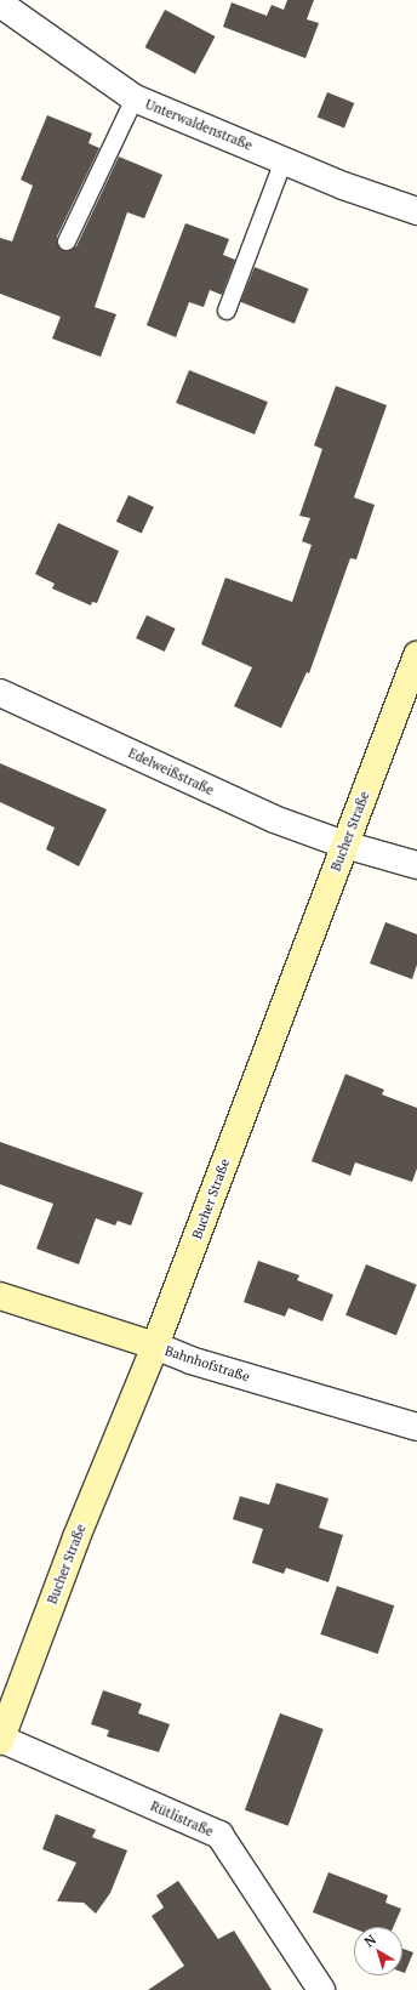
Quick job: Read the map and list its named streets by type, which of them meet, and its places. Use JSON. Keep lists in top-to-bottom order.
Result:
{
  "streets": {
    "main road": ["Bucher Straße", "Bahnhofstraße"],
    "street": ["Unterwaldenstraße", "Edelweißstraße", "Rütlistraße"]
  },
  "crossings": [
    ["Edelweißstraße", "Bucher Straße"],
    ["Bucher Straße", "Bahnhofstraße"],
    ["Bucher Straße", "Rütlistraße"]
  ],
  "north": "top left"
}
